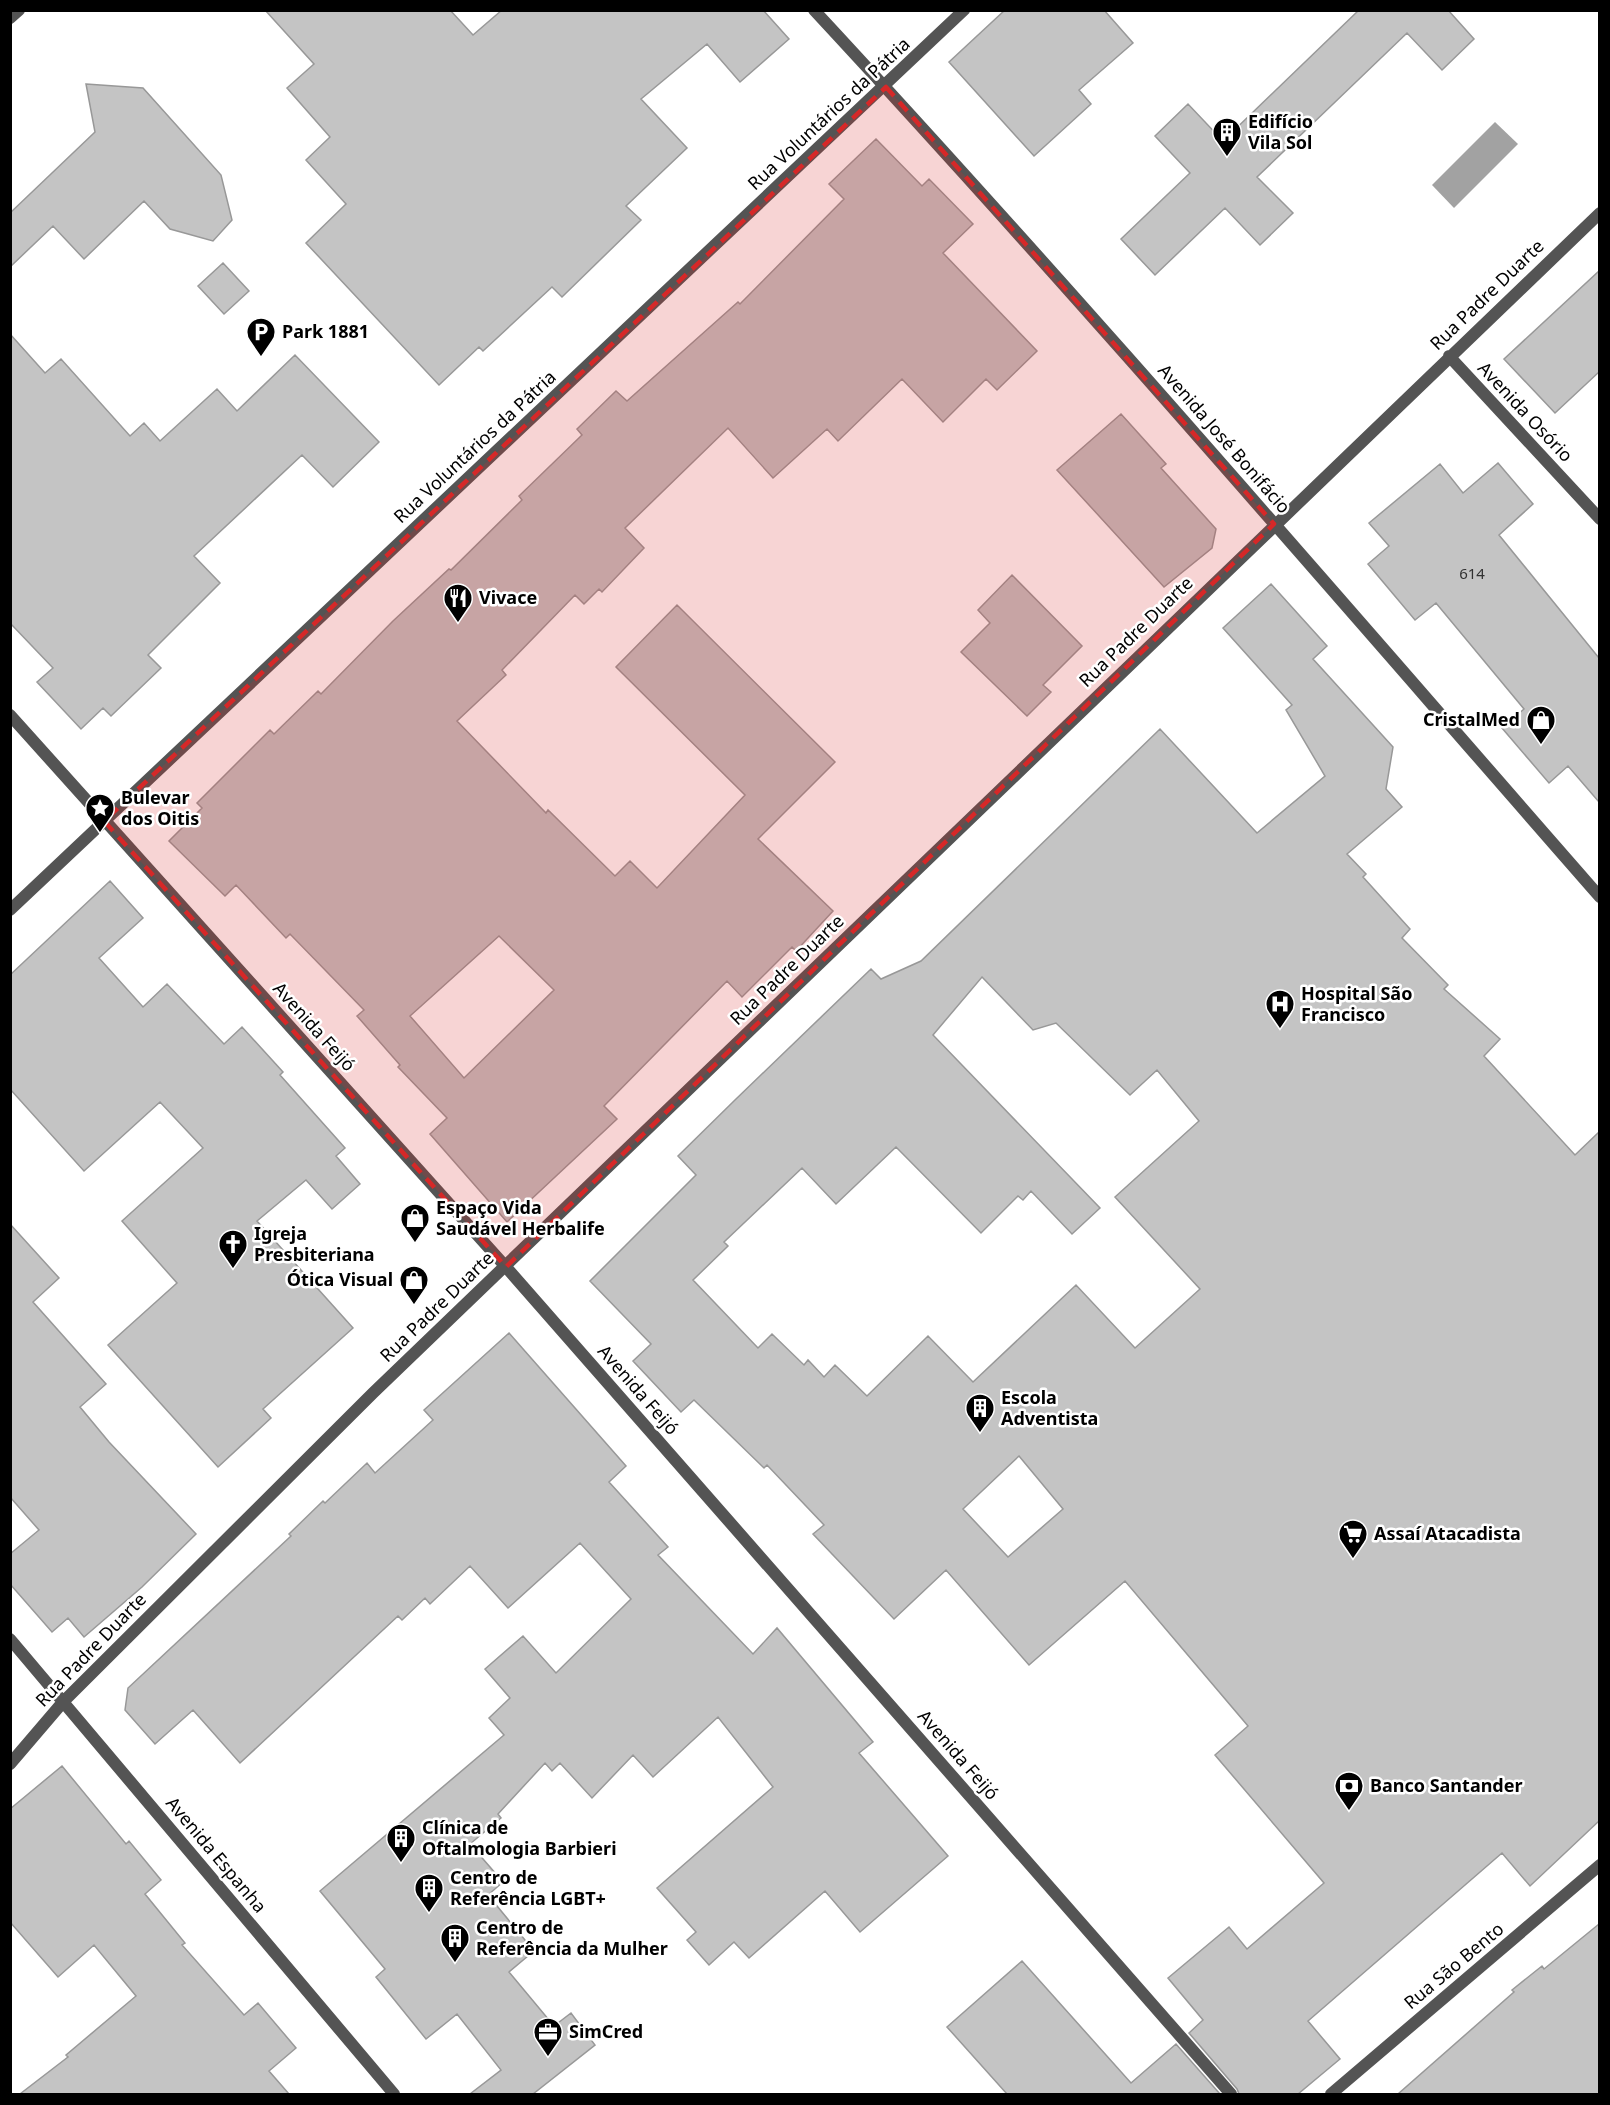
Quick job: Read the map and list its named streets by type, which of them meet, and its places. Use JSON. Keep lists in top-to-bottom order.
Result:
{
  "streets": {
    "street": [
      "Rua Voluntários da Pátria",
      "Rua Padre Duarte",
      "Avenida Osório",
      "Avenida José Bonifácio",
      "Avenida Feijó",
      "Avenida Espanha",
      "Rua São Bento"
    ]
  },
  "crossings": [
    ["Rua Voluntários da Pátria", "Avenida José Bonifácio"],
    ["Rua Voluntários da Pátria", "Avenida Feijó"],
    ["Rua Padre Duarte", "Avenida Osório"],
    ["Rua Padre Duarte", "Avenida José Bonifácio"],
    ["Rua Padre Duarte", "Avenida Feijó"],
    ["Rua Padre Duarte", "Avenida Espanha"]
  ],
  "places": {
    "building": [
      "Edifício Vila Sol",
      "Escola Adventista",
      "Clínica de Oftalmologia Barbieri",
      "Centro de Referência LGBT+",
      "Centro de Referência da Mulher"
    ],
    "parking": ["Park 1881"],
    "restaurant": ["Vivace"],
    "shop": ["CristalMed", "Espaço Vida Saudável Herbalife", "Ótica Visual"],
    "place": ["Bulevar dos Oitis"],
    "hospital": ["Hospital São Francisco"],
    "church": ["Igreja Presbiteriana"],
    "supermarket": ["Assaí Atacadista"],
    "bank": ["Banco Santander"],
    "office": ["SimCred"]
  },
  "house_numbers": ["614"]
}
